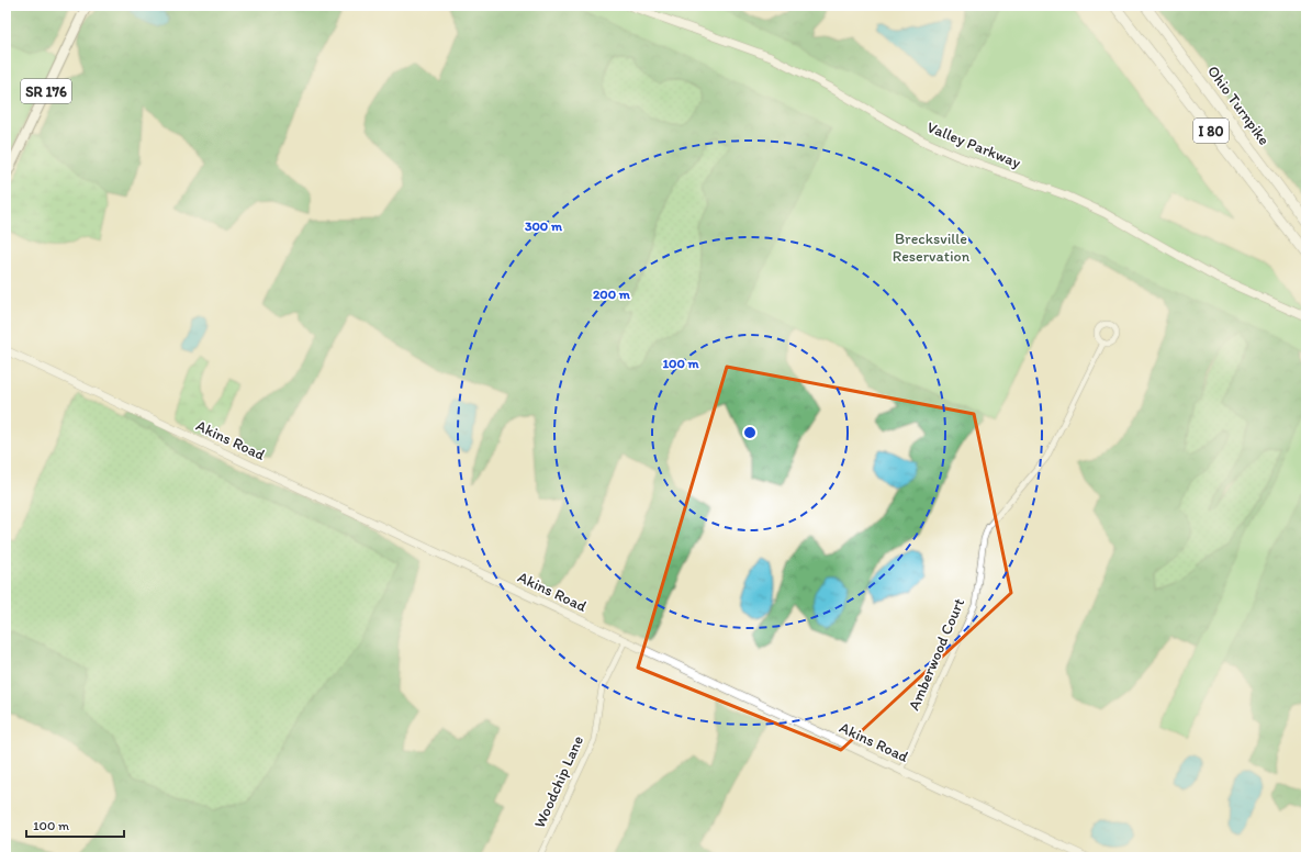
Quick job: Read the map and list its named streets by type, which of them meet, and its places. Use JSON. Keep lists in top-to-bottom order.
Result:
{
  "streets": {
    "highway": ["Ohio Turnpike", "I 80"],
    "main road": ["SR 176"],
    "street": [
      "Valley Parkway",
      "Akins Road",
      "Amberwood Court",
      "Woodchip Lane"
    ]
  },
  "crossings": [
    ["Akins Road", "Amberwood Court"],
    ["Akins Road", "Woodchip Lane"]
  ],
  "parks": ["Brecksville Reservation"],
  "scale_bar": "100 m",
  "rings": ["300 m", "200 m", "100 m"]
}
